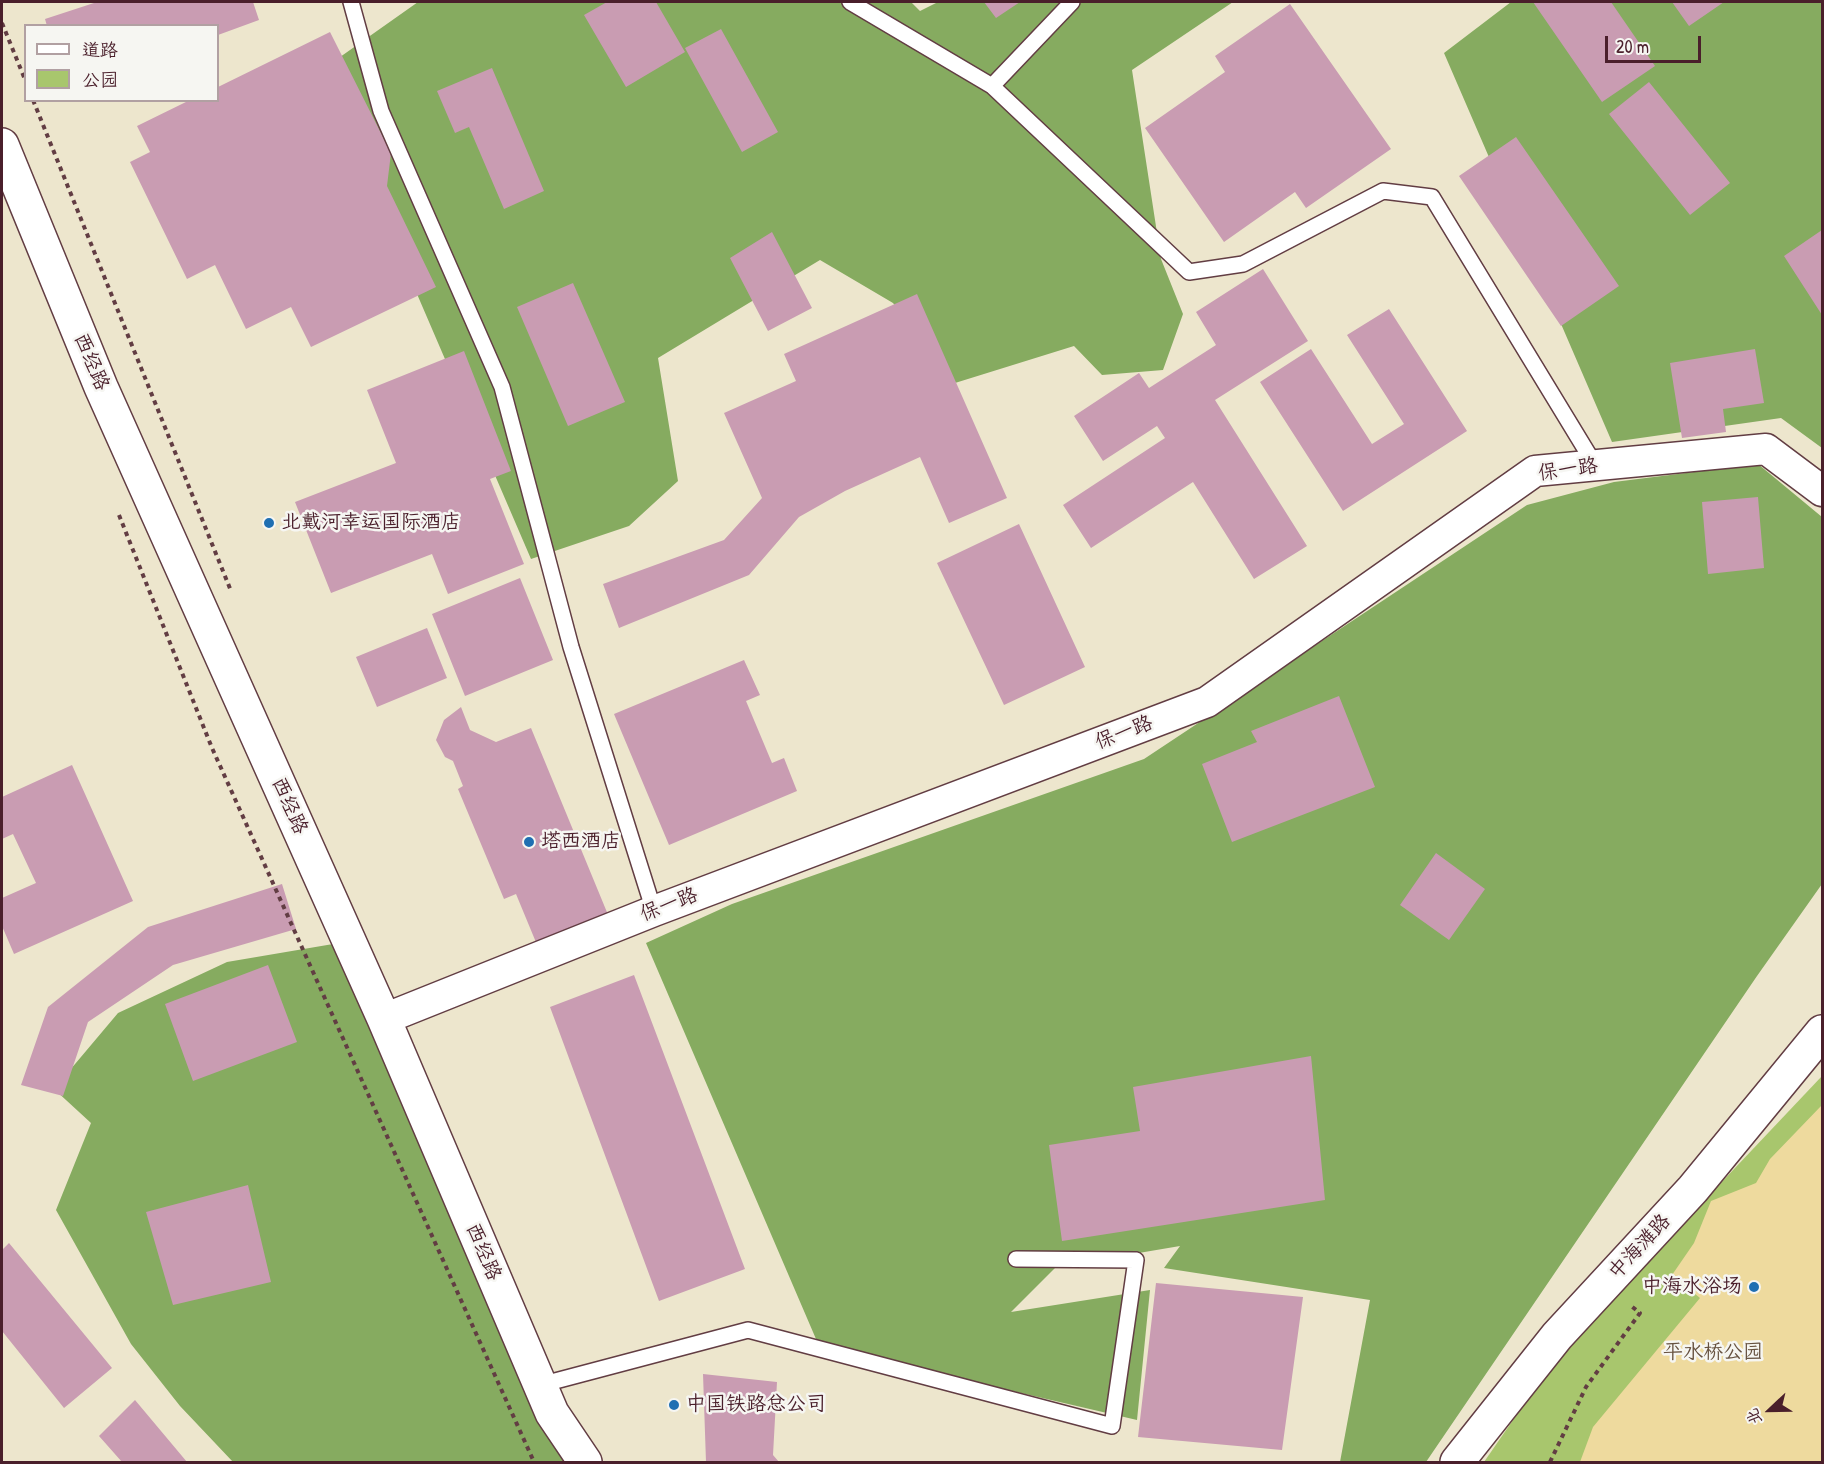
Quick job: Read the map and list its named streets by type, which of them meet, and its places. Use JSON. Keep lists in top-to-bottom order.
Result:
{
  "streets": {
    "main road": ["西经路", "中海滩路"],
    "street": ["保一路"]
  },
  "crossings": [
    ["西经路", "保一路"]
  ],
  "parks": ["平水桥公园"],
  "places": [
    "北戴河幸运国际酒店",
    "塔西酒店",
    "中海水浴场",
    "中国铁路总公司"
  ],
  "legend": ["道路", "公园"],
  "scale_bar": "20 m",
  "north": "left"
}
